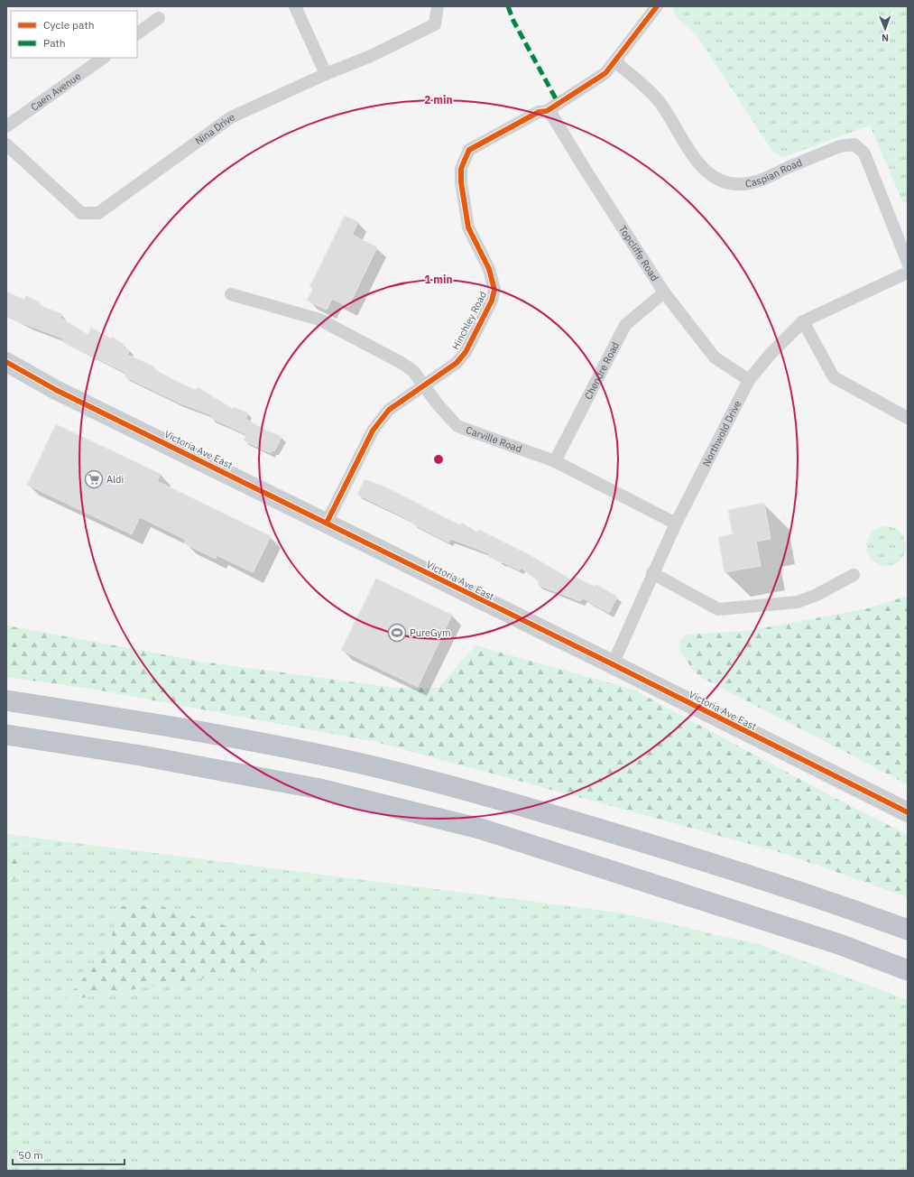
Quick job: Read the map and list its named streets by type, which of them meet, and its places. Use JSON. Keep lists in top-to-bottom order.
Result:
{
  "streets": {
    "main road": ["Victoria Ave East"],
    "street": [
      "Caen Avenue",
      "Nina Drive",
      "Caspian Road",
      "Topcliffe Road",
      "Hinchley Road",
      "Chendre Road",
      "Northwold Drive",
      "Carville Road"
    ]
  },
  "crossings": [
    ["Caspian Road", "Hinchley Road"],
    ["Topcliffe Road", "Hinchley Road"],
    ["Topcliffe Road", "Chendre Road"],
    ["Topcliffe Road", "Northwold Drive"],
    ["Hinchley Road", "Carville Road"],
    ["Hinchley Road", "Victoria Ave East"],
    ["Chendre Road", "Carville Road"],
    ["Northwold Drive", "Carville Road"],
    ["Northwold Drive", "Victoria Ave East"]
  ],
  "places": {
    "supermarket": ["Aldi"],
    "sports": ["PureGym"]
  },
  "legend": ["Cycle path", "Path"],
  "scale_bar": "50 m",
  "north": "bottom",
  "rings": ["2 min", "1 min"]
}
